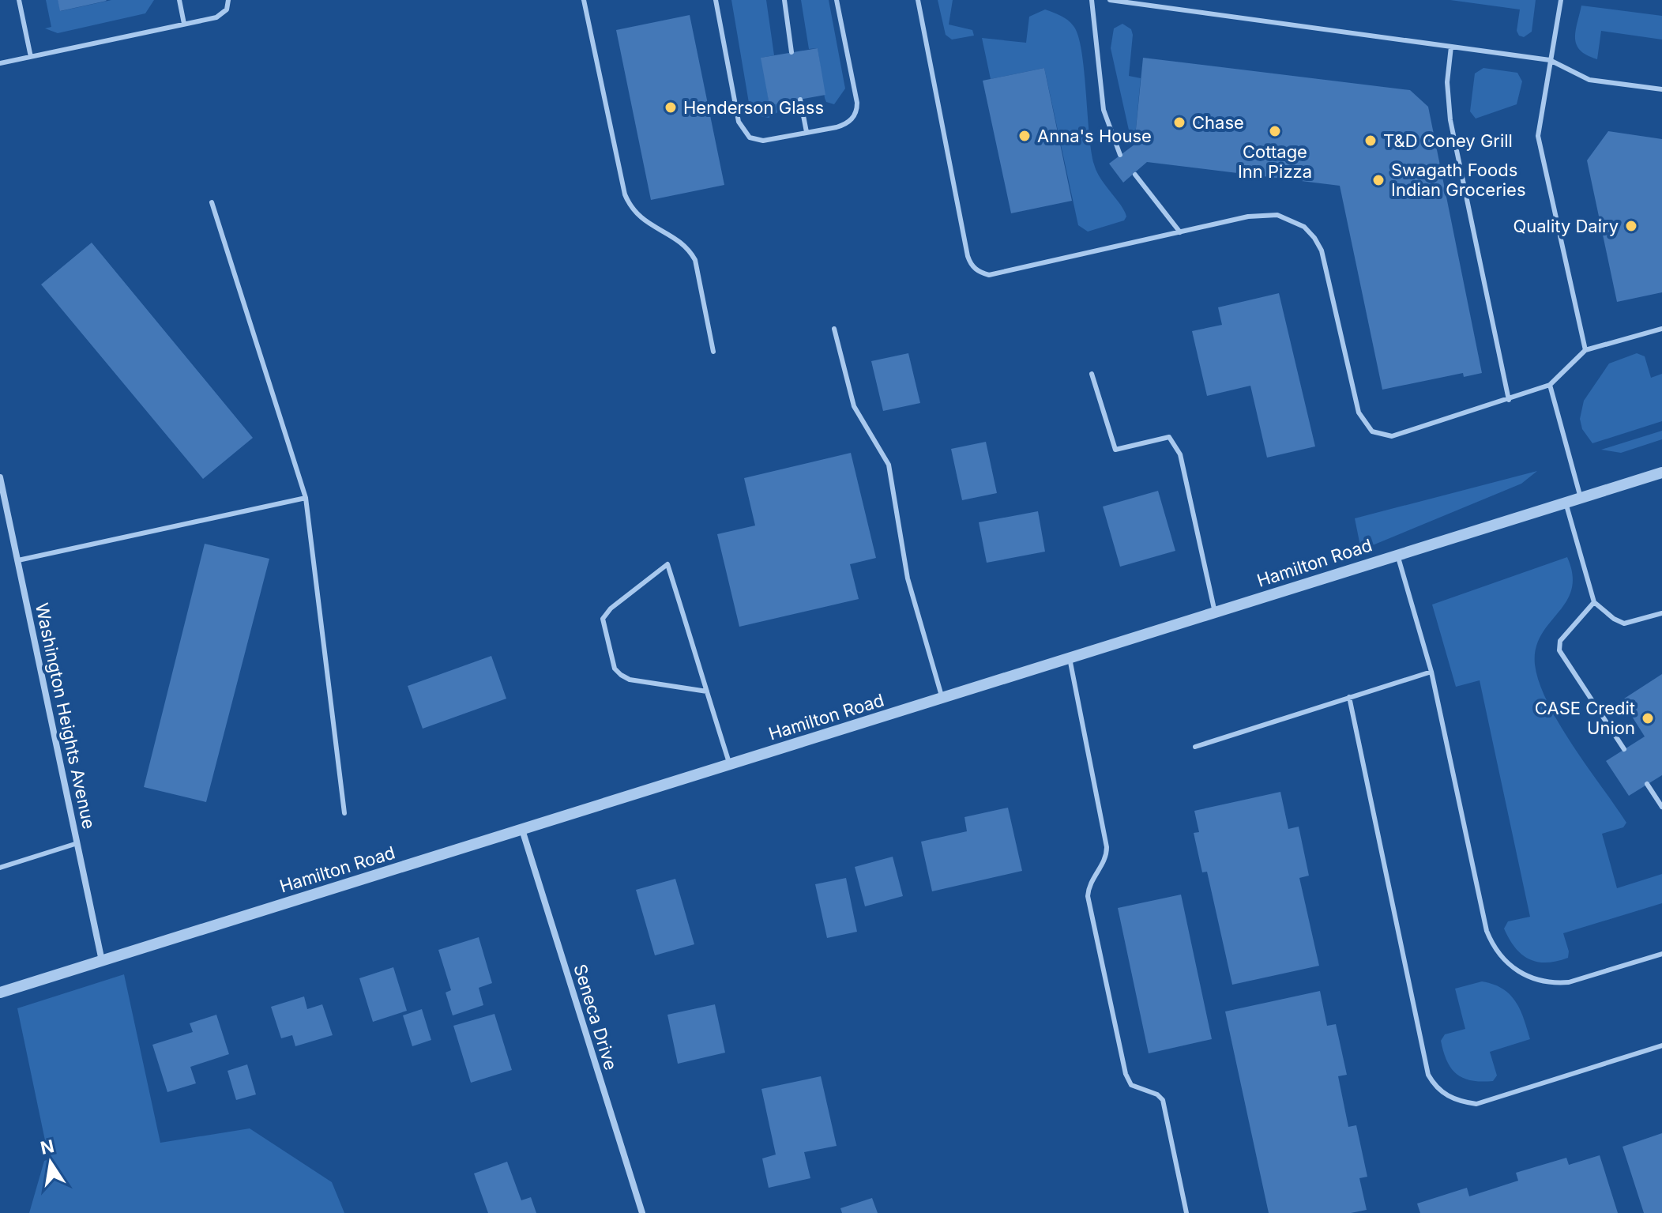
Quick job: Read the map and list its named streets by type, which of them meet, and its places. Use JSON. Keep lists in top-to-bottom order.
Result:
{
  "streets": {
    "street": ["Hamilton Road", "Washington Heights Avenue", "Seneca Drive"]
  },
  "crossings": [
    ["Hamilton Road", "Washington Heights Avenue"],
    ["Hamilton Road", "Seneca Drive"]
  ],
  "places": [
    "Henderson Glass",
    "Chase",
    "Cottage Inn Pizza",
    "Anna's House",
    "T&D Coney Grill",
    "Swagath Foods Indian Groceries",
    "Quality Dairy",
    "CASE Credit Union"
  ],
  "north": "top"
}
